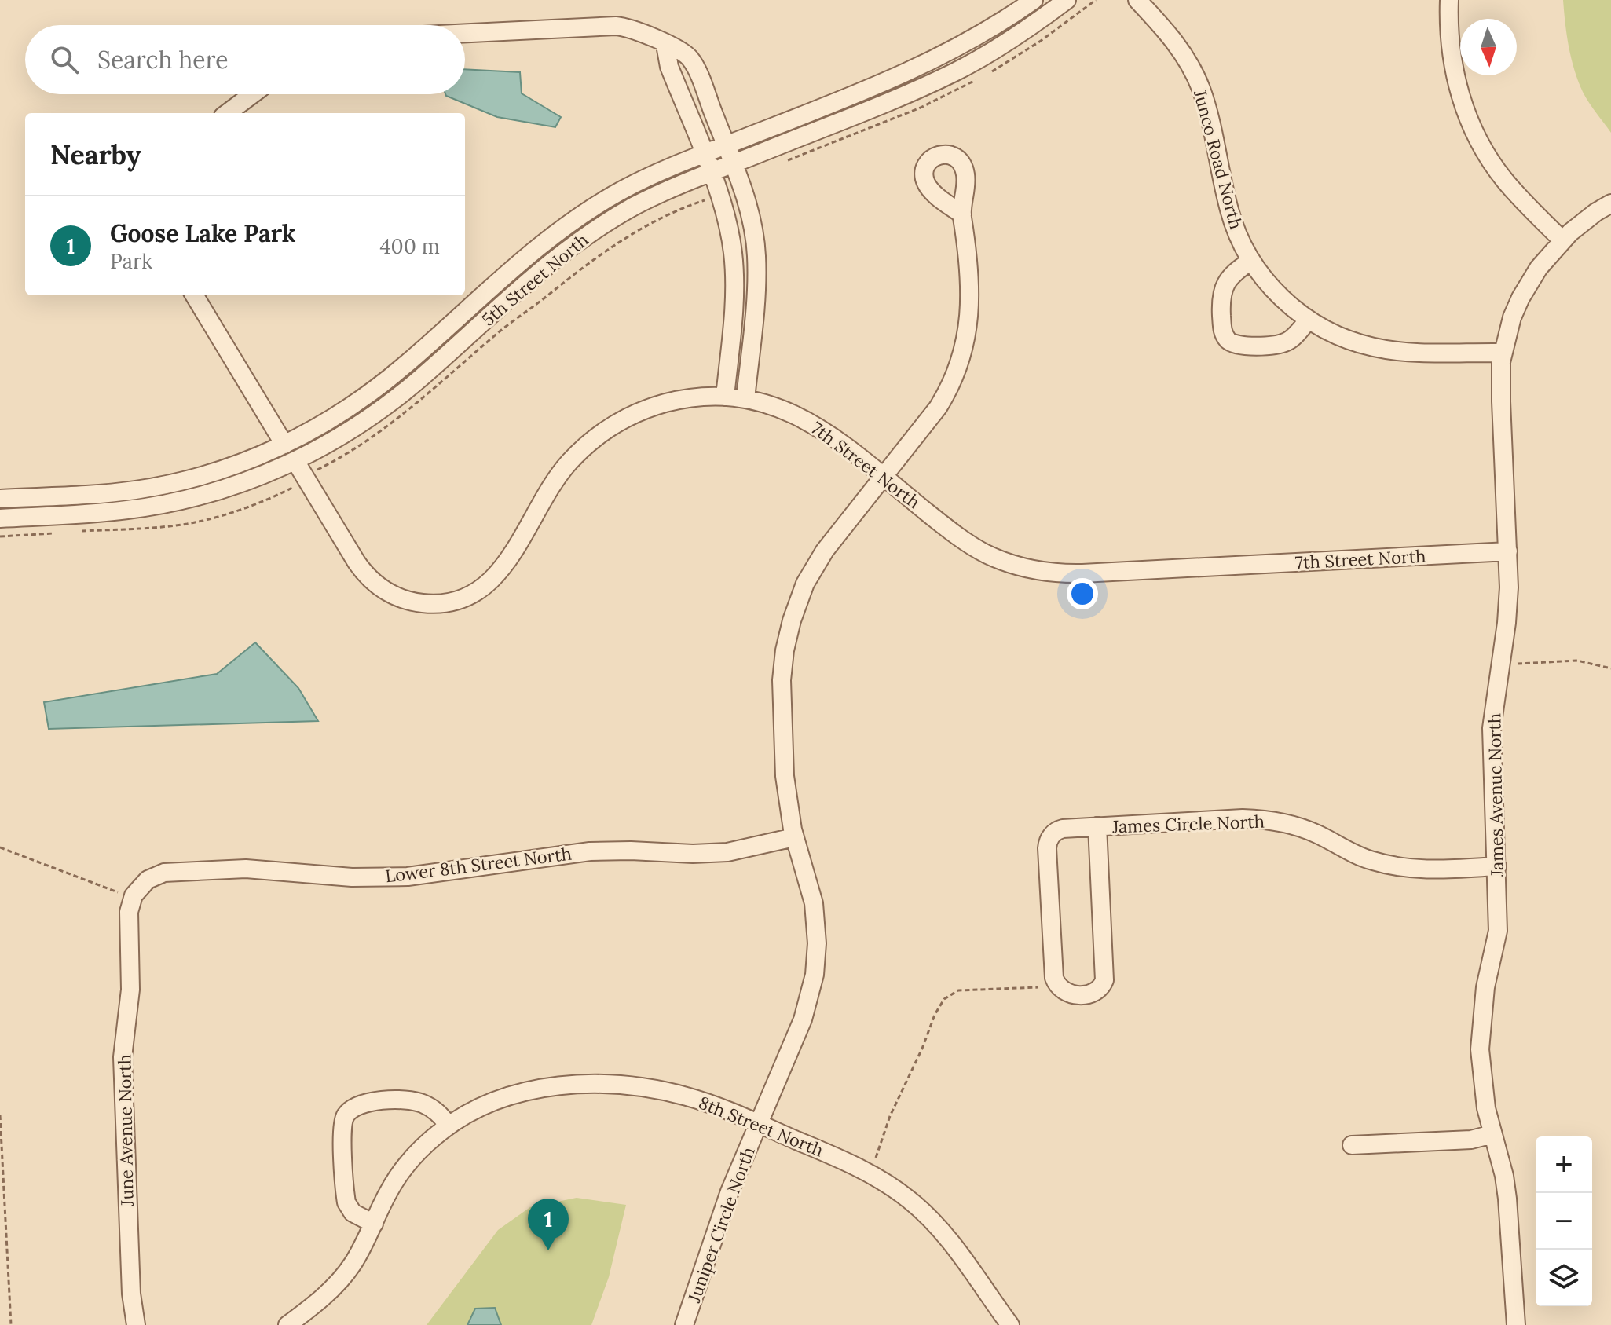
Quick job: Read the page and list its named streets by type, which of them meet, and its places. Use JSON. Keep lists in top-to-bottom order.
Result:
{
  "streets": {
    "street": [
      "Junco Road North",
      "5th Street North",
      "7th Street North",
      "James Avenue North",
      "James Circle North",
      "Lower 8th Street North",
      "8th Street North",
      "June Avenue North",
      "Juniper Circle North"
    ]
  },
  "crossings": [
    ["Junco Road North", "James Avenue North"],
    ["5th Street North", "7th Street North"],
    ["7th Street North", "James Avenue North"],
    ["7th Street North", "Juniper Circle North"],
    ["James Avenue North", "James Circle North"],
    ["Lower 8th Street North", "June Avenue North"],
    ["Lower 8th Street North", "Juniper Circle North"],
    ["8th Street North", "Juniper Circle North"]
  ],
  "north": "bottom",
  "page": {
    "search": "Search here",
    "heading": "Nearby",
    "list": [
      {
        "mark": "1",
        "name": "Goose Lake Park",
        "note": "Park",
        "value": "400 m"
      }
    ],
    "map_buttons": ["+", "−"],
    "pins": "1"
  }
}
